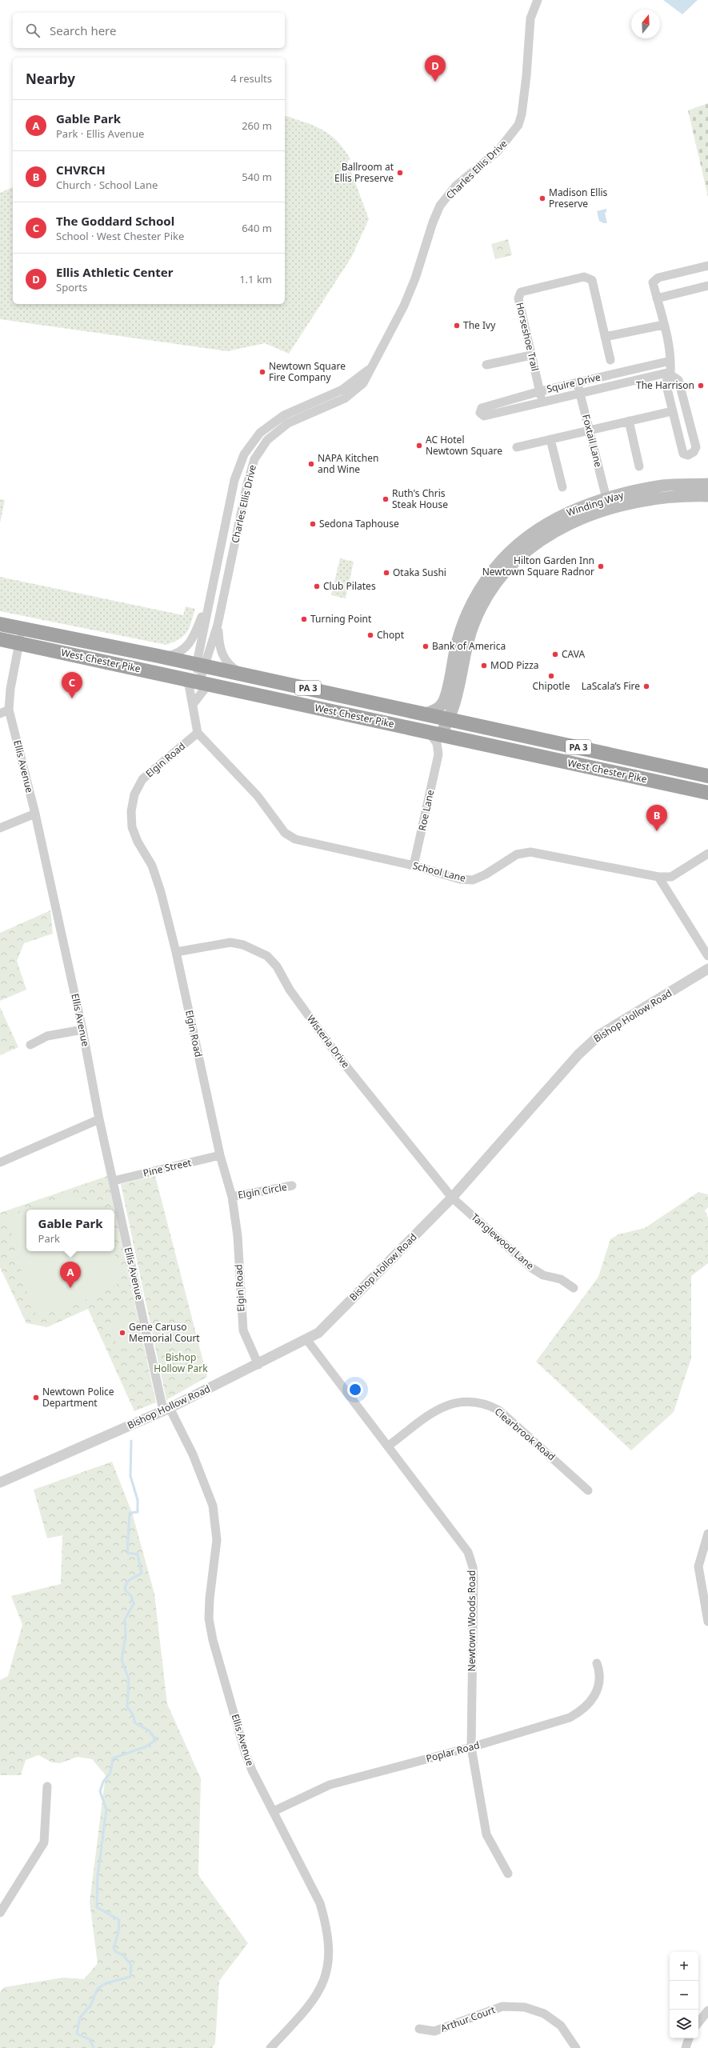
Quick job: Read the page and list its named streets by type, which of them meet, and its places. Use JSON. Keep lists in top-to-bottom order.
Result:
{
  "streets": {
    "highway": ["West Chester Pike", "PA 3"],
    "main road": ["Winding Way"],
    "street": [
      "Charles Ellis Drive",
      "Horseshoe Trail",
      "Squire Drive",
      "Foxtail Lane",
      "Elgin Road",
      "Ellis Avenue",
      "Roe Lane",
      "School Lane",
      "Bishop Hollow Road",
      "Wisteria Drive",
      "Pine Street",
      "Elgin Circle",
      "Tanglewood Lane",
      "Clearbrook Road",
      "Newtown Woods Road",
      "Poplar Road",
      "Arthur Court"
    ]
  },
  "crossings": [
    ["Charles Ellis Drive", "West Chester Pike"],
    ["Horseshoe Trail", "Squire Drive"],
    ["Squire Drive", "Foxtail Lane"],
    ["Foxtail Lane", "Winding Way"],
    ["Winding Way", "West Chester Pike"],
    ["Winding Way", "Roe Lane"],
    ["West Chester Pike", "Ellis Avenue"],
    ["West Chester Pike", "Roe Lane"],
    ["West Chester Pike", "School Lane"],
    ["Elgin Road", "School Lane"],
    ["Elgin Road", "Bishop Hollow Road"],
    ["Elgin Road", "Wisteria Drive"],
    ["Elgin Road", "Pine Street"],
    ["Elgin Road", "Elgin Circle"],
    ["Ellis Avenue", "Bishop Hollow Road"],
    ["Ellis Avenue", "Pine Street"],
    ["Ellis Avenue", "Poplar Road"],
    ["Roe Lane", "School Lane"],
    ["Bishop Hollow Road", "Wisteria Drive"],
    ["Bishop Hollow Road", "Tanglewood Lane"],
    ["Bishop Hollow Road", "Newtown Woods Road"],
    ["Wisteria Drive", "Tanglewood Lane"],
    ["Clearbrook Road", "Newtown Woods Road"],
    ["Newtown Woods Road", "Poplar Road"]
  ],
  "parks": ["Bishop Hollow Park"],
  "places": [
    "Ballroom at Ellis Preserve",
    "Madison Ellis Preserve",
    "The Ivy",
    "Newtown Square Fire Company",
    "The Harrison",
    "AC Hotel Newtown Square",
    "NAPA Kitchen and Wine",
    "Ruth's Chris Steak House",
    "Sedona Taphouse",
    "Hilton Garden Inn Newtown Square Radnor",
    "Otaka Sushi",
    "Club Pilates",
    "Turning Point",
    "Chopt",
    "Bank of America",
    "CAVA",
    "MOD Pizza",
    "Chipotle",
    "LaScala’s Fire",
    "Gene Caruso Memorial Court",
    "Newtown Police Department"
  ],
  "north": "top",
  "page": {
    "search": "Search here",
    "pins": [
      "D",
      "C",
      "B",
      "A"
    ],
    "heading": ["Nearby", "4 results"],
    "list": [
      {
        "mark": "A",
        "name": "Gable Park",
        "note": "Park · Ellis Avenue",
        "value": "260 m"
      },
      {
        "mark": "B",
        "name": "CHVRCH",
        "note": "Church · School Lane",
        "value": "540 m"
      },
      {
        "mark": "C",
        "name": "The Goddard School",
        "note": "School · West Chester Pike",
        "value": "640 m"
      },
      {
        "mark": "D",
        "name": "Ellis Athletic Center",
        "note": "Sports",
        "value": "1.1 km"
      }
    ],
    "popup": ["Gable Park", "Park"],
    "map_buttons": ["+", "−"]
  }
}
